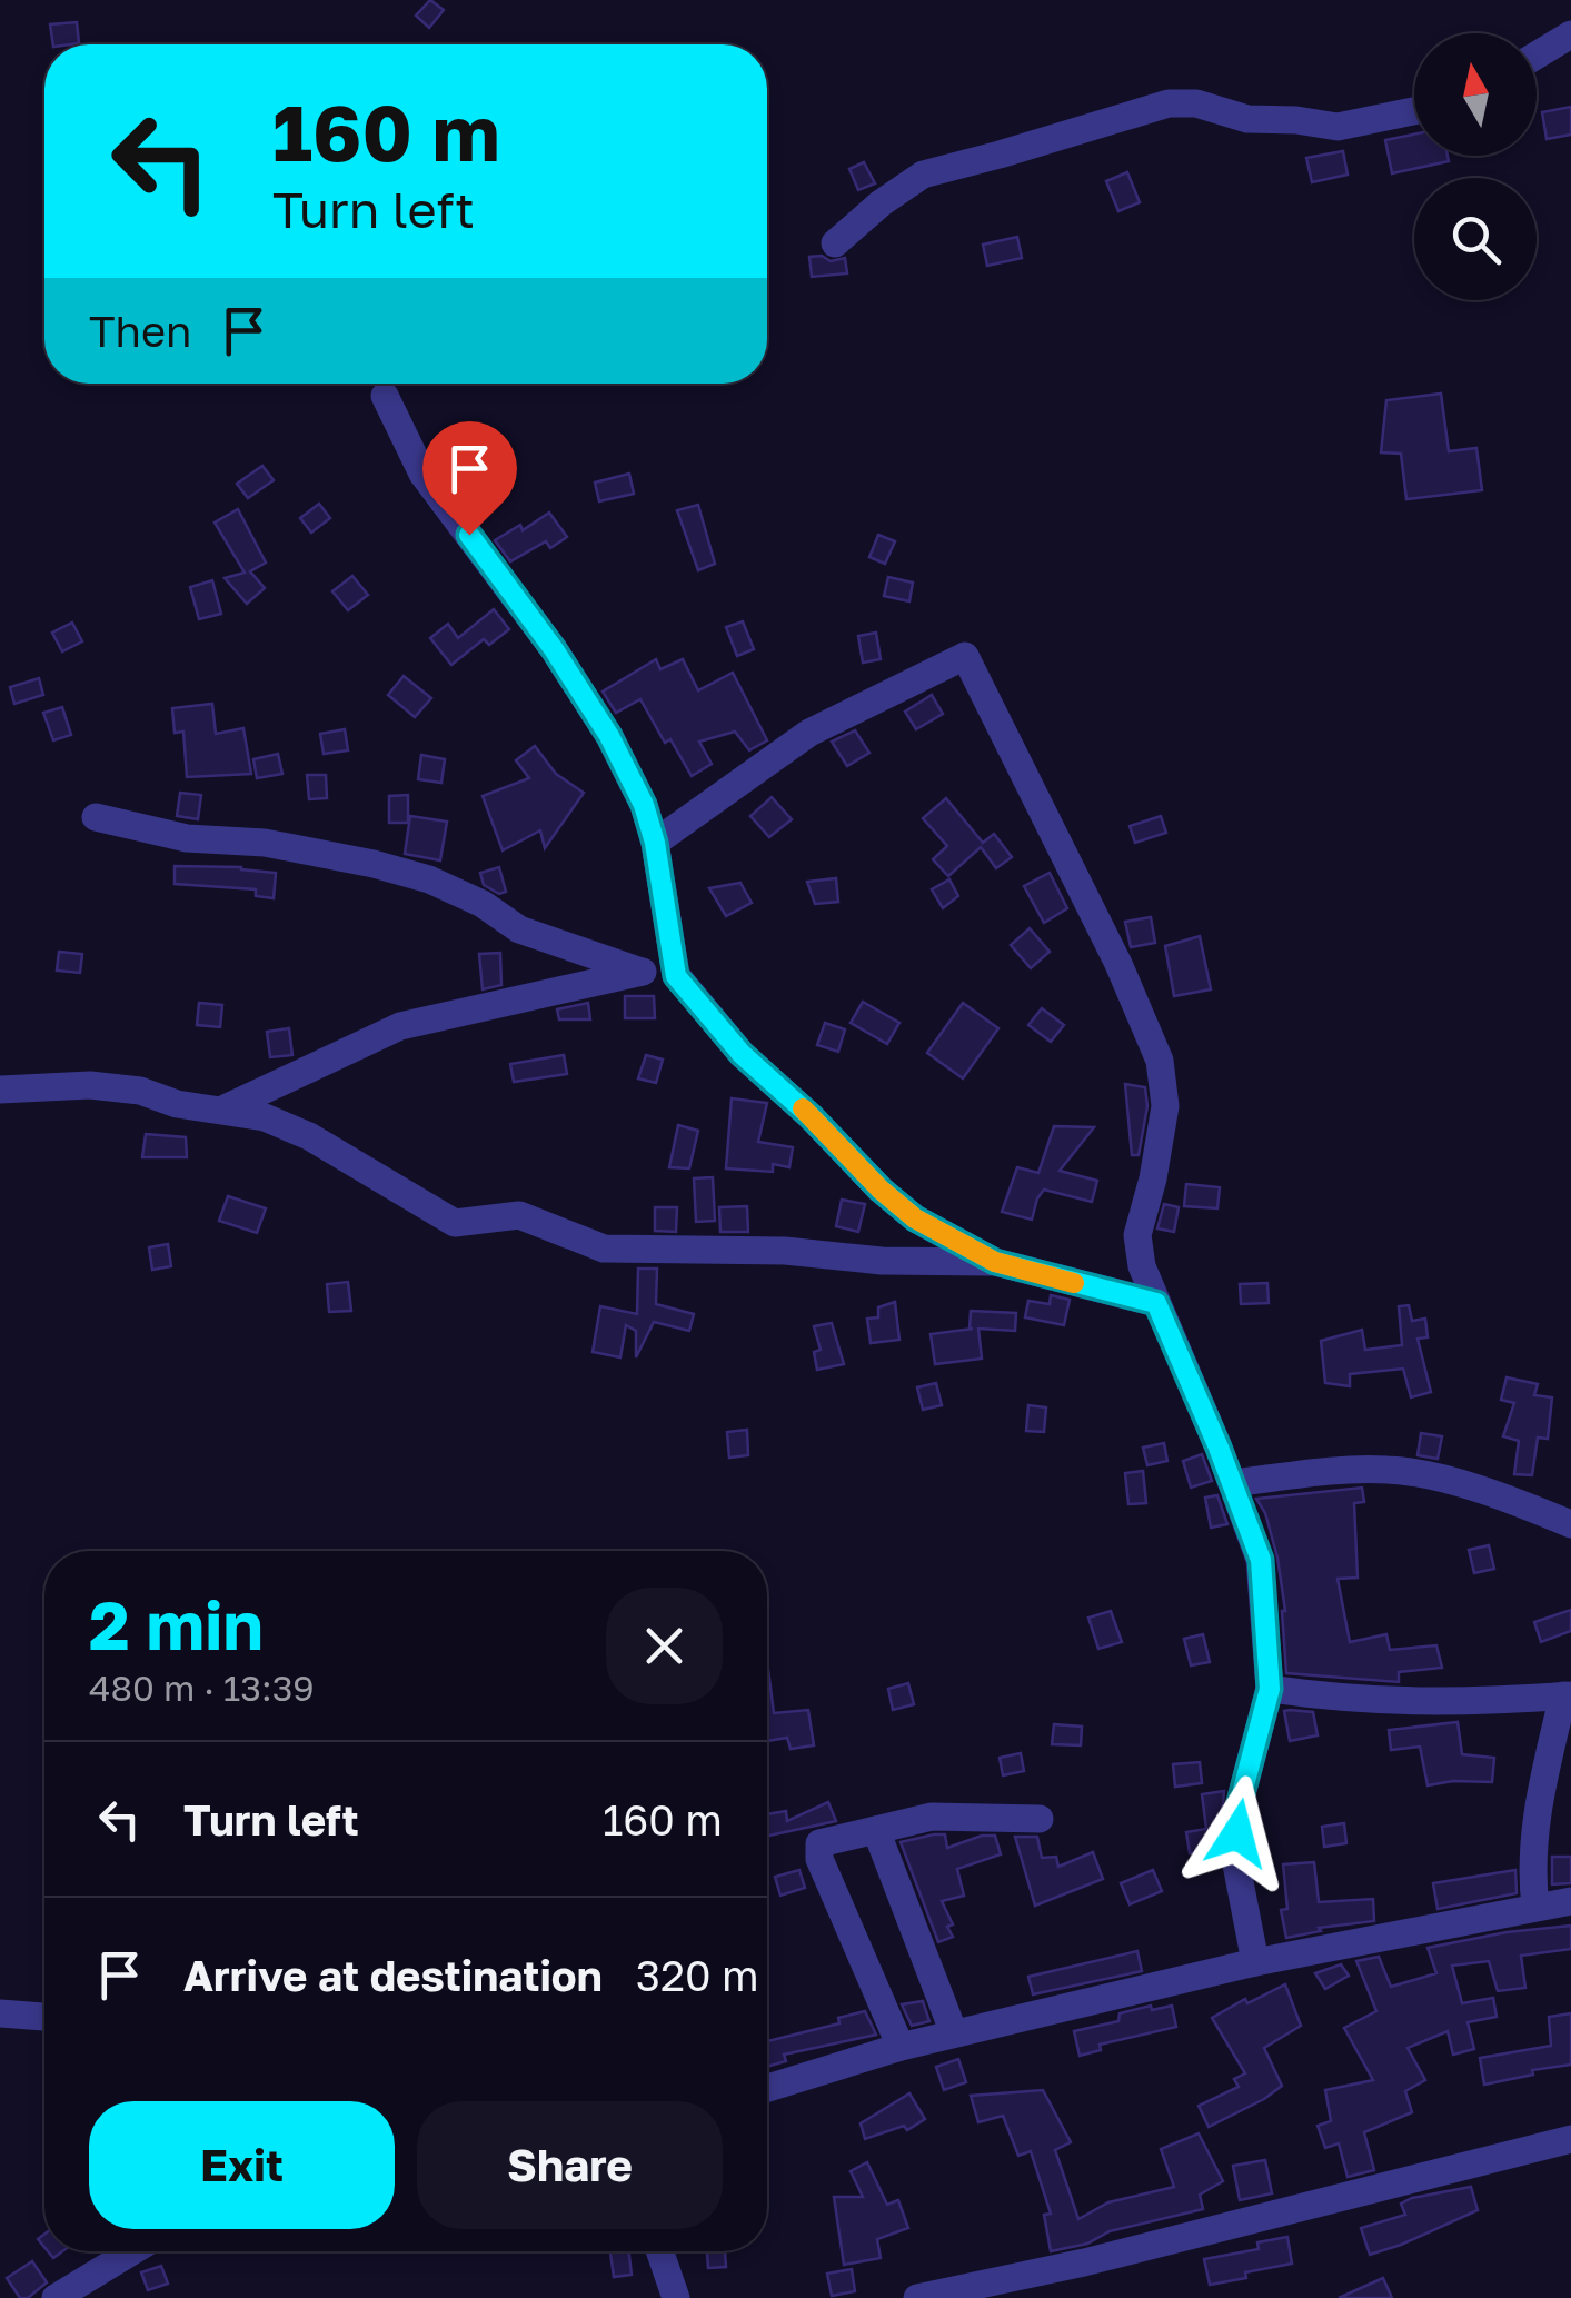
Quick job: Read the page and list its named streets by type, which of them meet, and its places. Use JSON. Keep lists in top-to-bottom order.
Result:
{
  "north": "top",
  "page": {
    "turn": ["160 m", "Turn left"],
    "then": "Then",
    "heading": ["2 min", "480 m · 13:39"],
    "list": [
      {
        "name": "Turn left",
        "value": "160 m"
      },
      {
        "name": "Arrive at destination",
        "value": "320 m"
      }
    ],
    "buttons": ["Exit", "Share"]
  }
}
